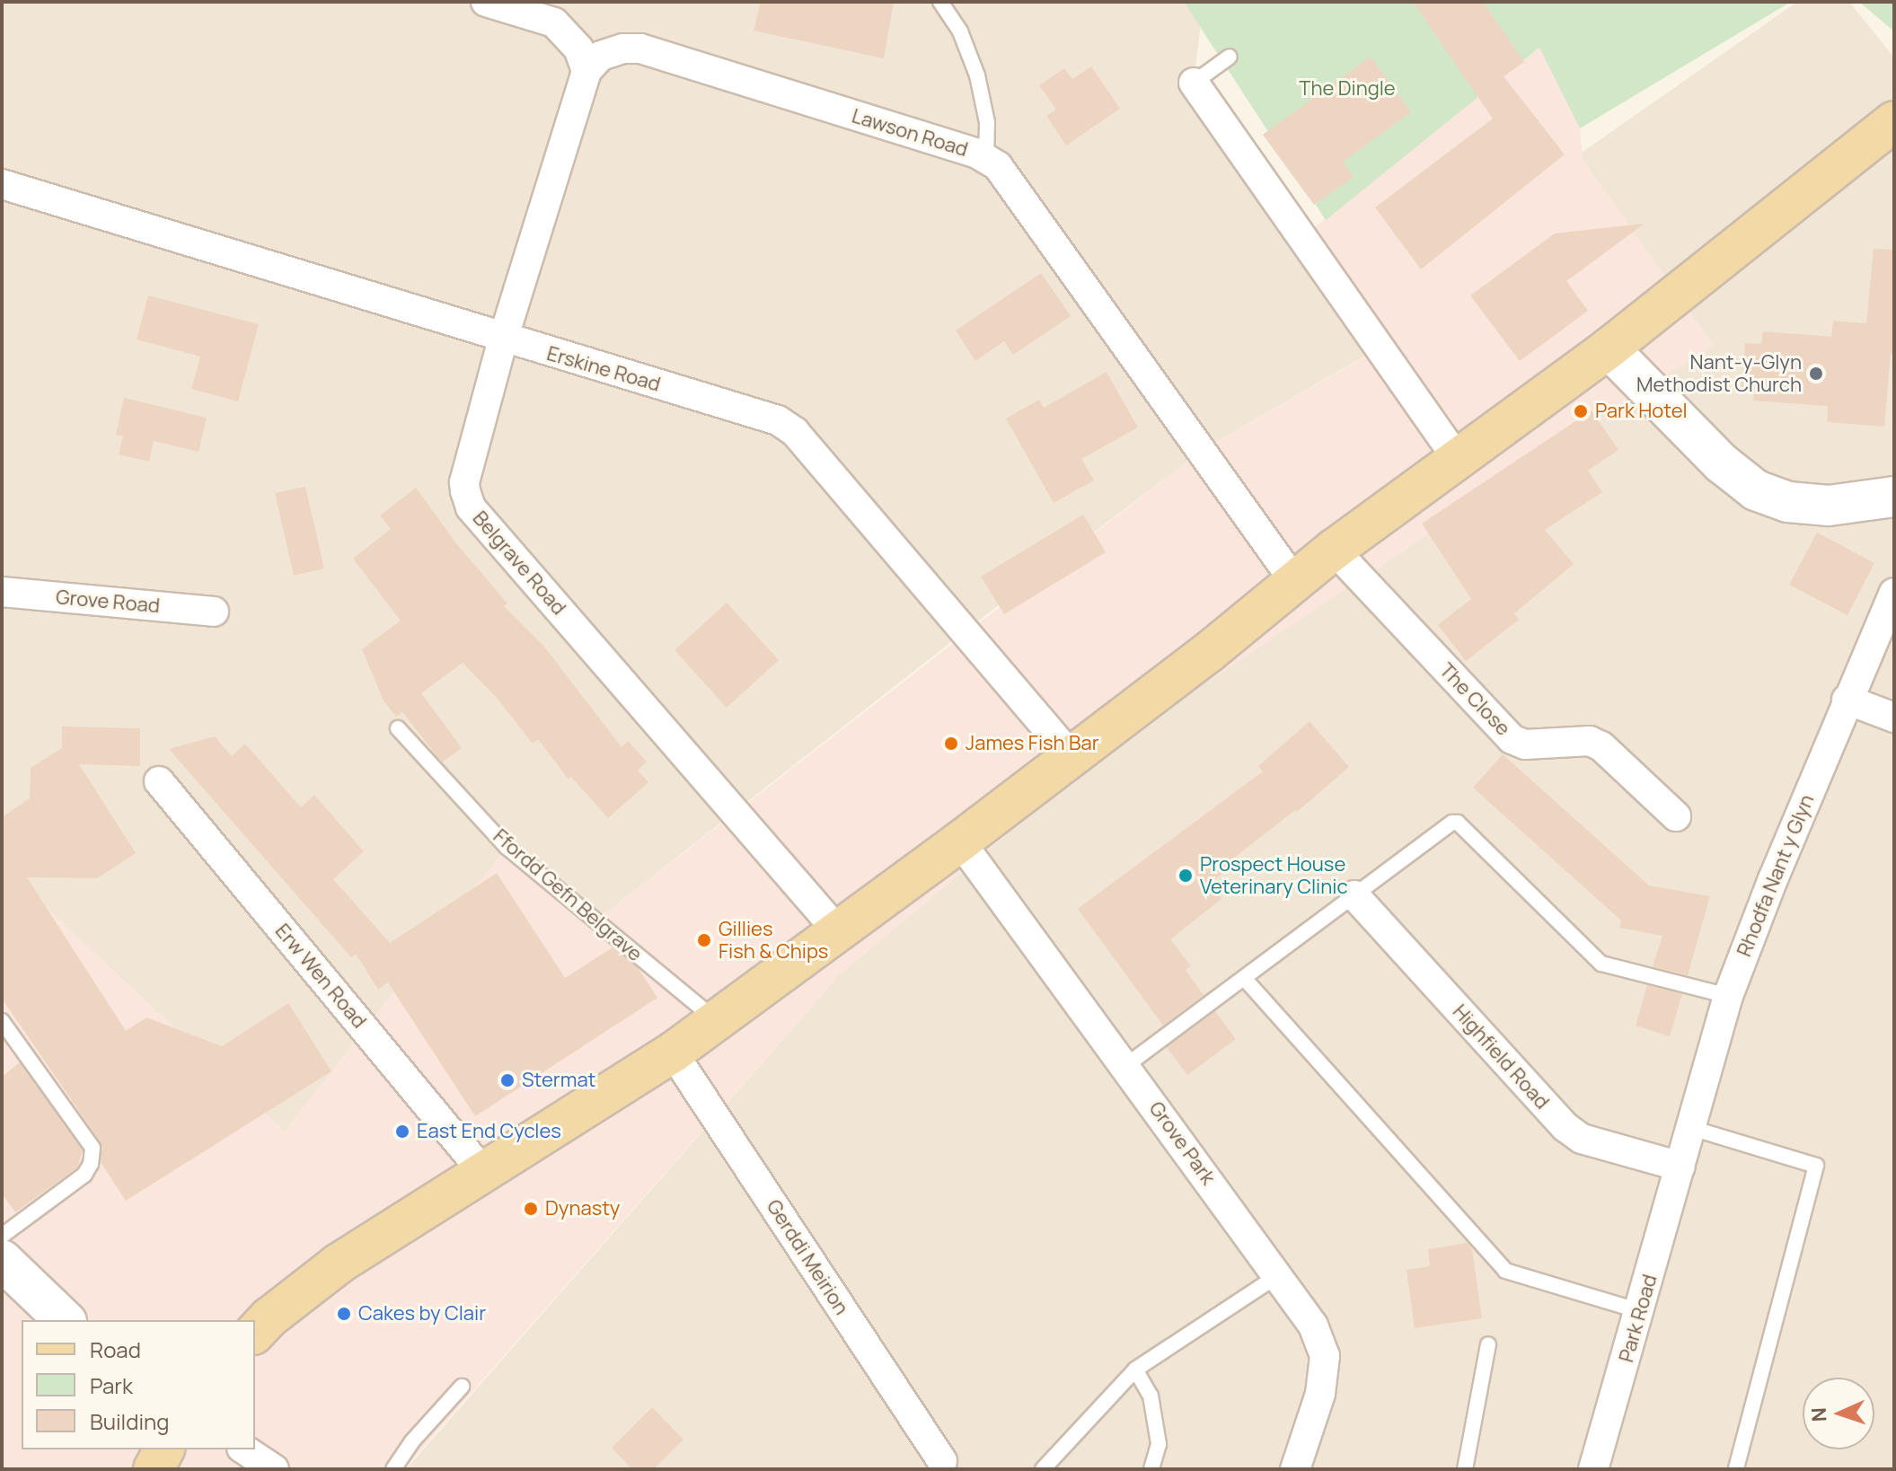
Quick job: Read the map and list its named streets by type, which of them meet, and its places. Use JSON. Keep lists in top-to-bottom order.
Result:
{
  "streets": {
    "street": [
      "Lawson Road",
      "Erskine Road",
      "Belgrave Road",
      "Grove Road",
      "The Close",
      "Rhodfa Nant y Glyn",
      "Erw Wen Road",
      "Highfield Road",
      "Grove Park",
      "Gerddi Meirion",
      "Park Road"
    ],
    "lane": ["Ffordd Gefn Belgrave"]
  },
  "crossings": [
    ["Lawson Road", "Belgrave Road"],
    ["Erskine Road", "Belgrave Road"],
    ["Rhodfa Nant y Glyn", "Highfield Road"],
    ["Rhodfa Nant y Glyn", "Park Road"],
    ["Highfield Road", "Park Road"]
  ],
  "parks": ["The Dingle"],
  "places": [
    "Nant-y-Glyn Methodist Church",
    "Park Hotel",
    "James Fish Bar",
    "Prospect House Veterinary Clinic",
    "Gillies Fish & Chips",
    "Stermat",
    "East End Cycles",
    "Dynasty",
    "Cakes by Clair"
  ],
  "legend": ["Road", "Park", "Building"],
  "north": "left"
}
